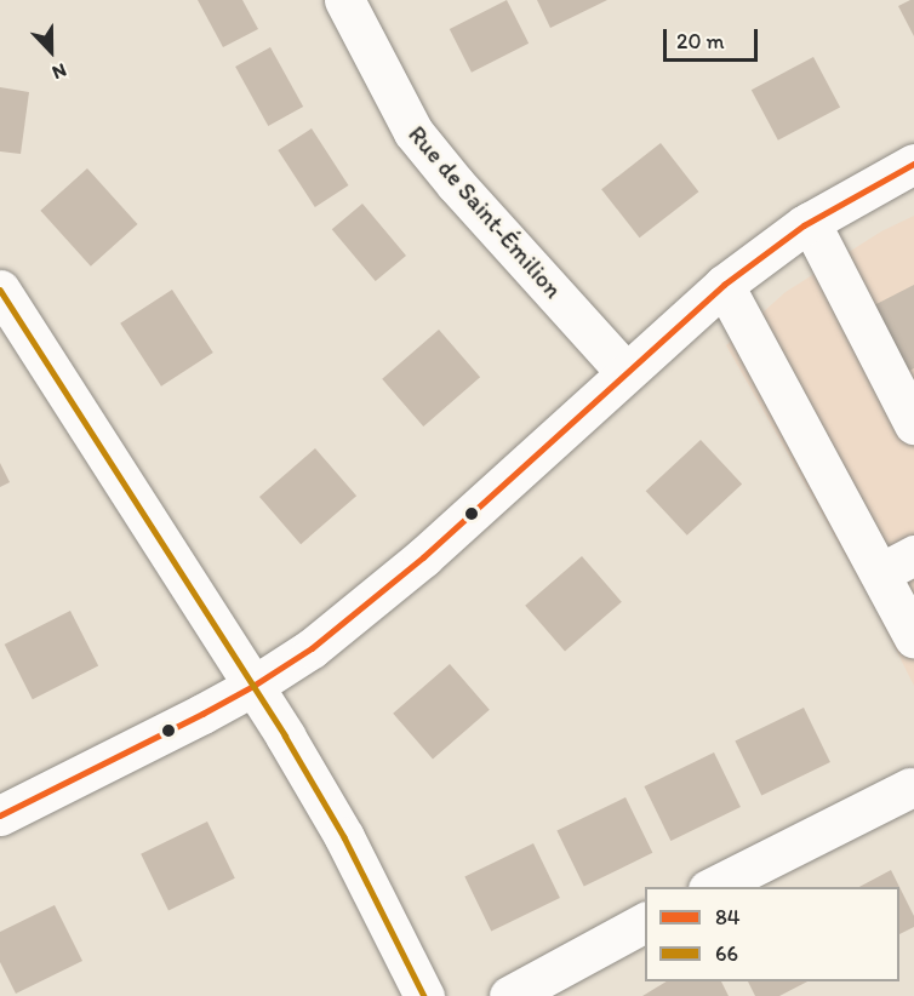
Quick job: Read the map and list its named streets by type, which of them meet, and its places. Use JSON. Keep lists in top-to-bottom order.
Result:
{
  "streets": {
    "street": ["Rue de Saint-Émilion"]
  },
  "lines": ["transit line 84", "transit line 66"],
  "legend": ["84", "66"],
  "scale_bar": "20 m",
  "north": "bottom"
}
